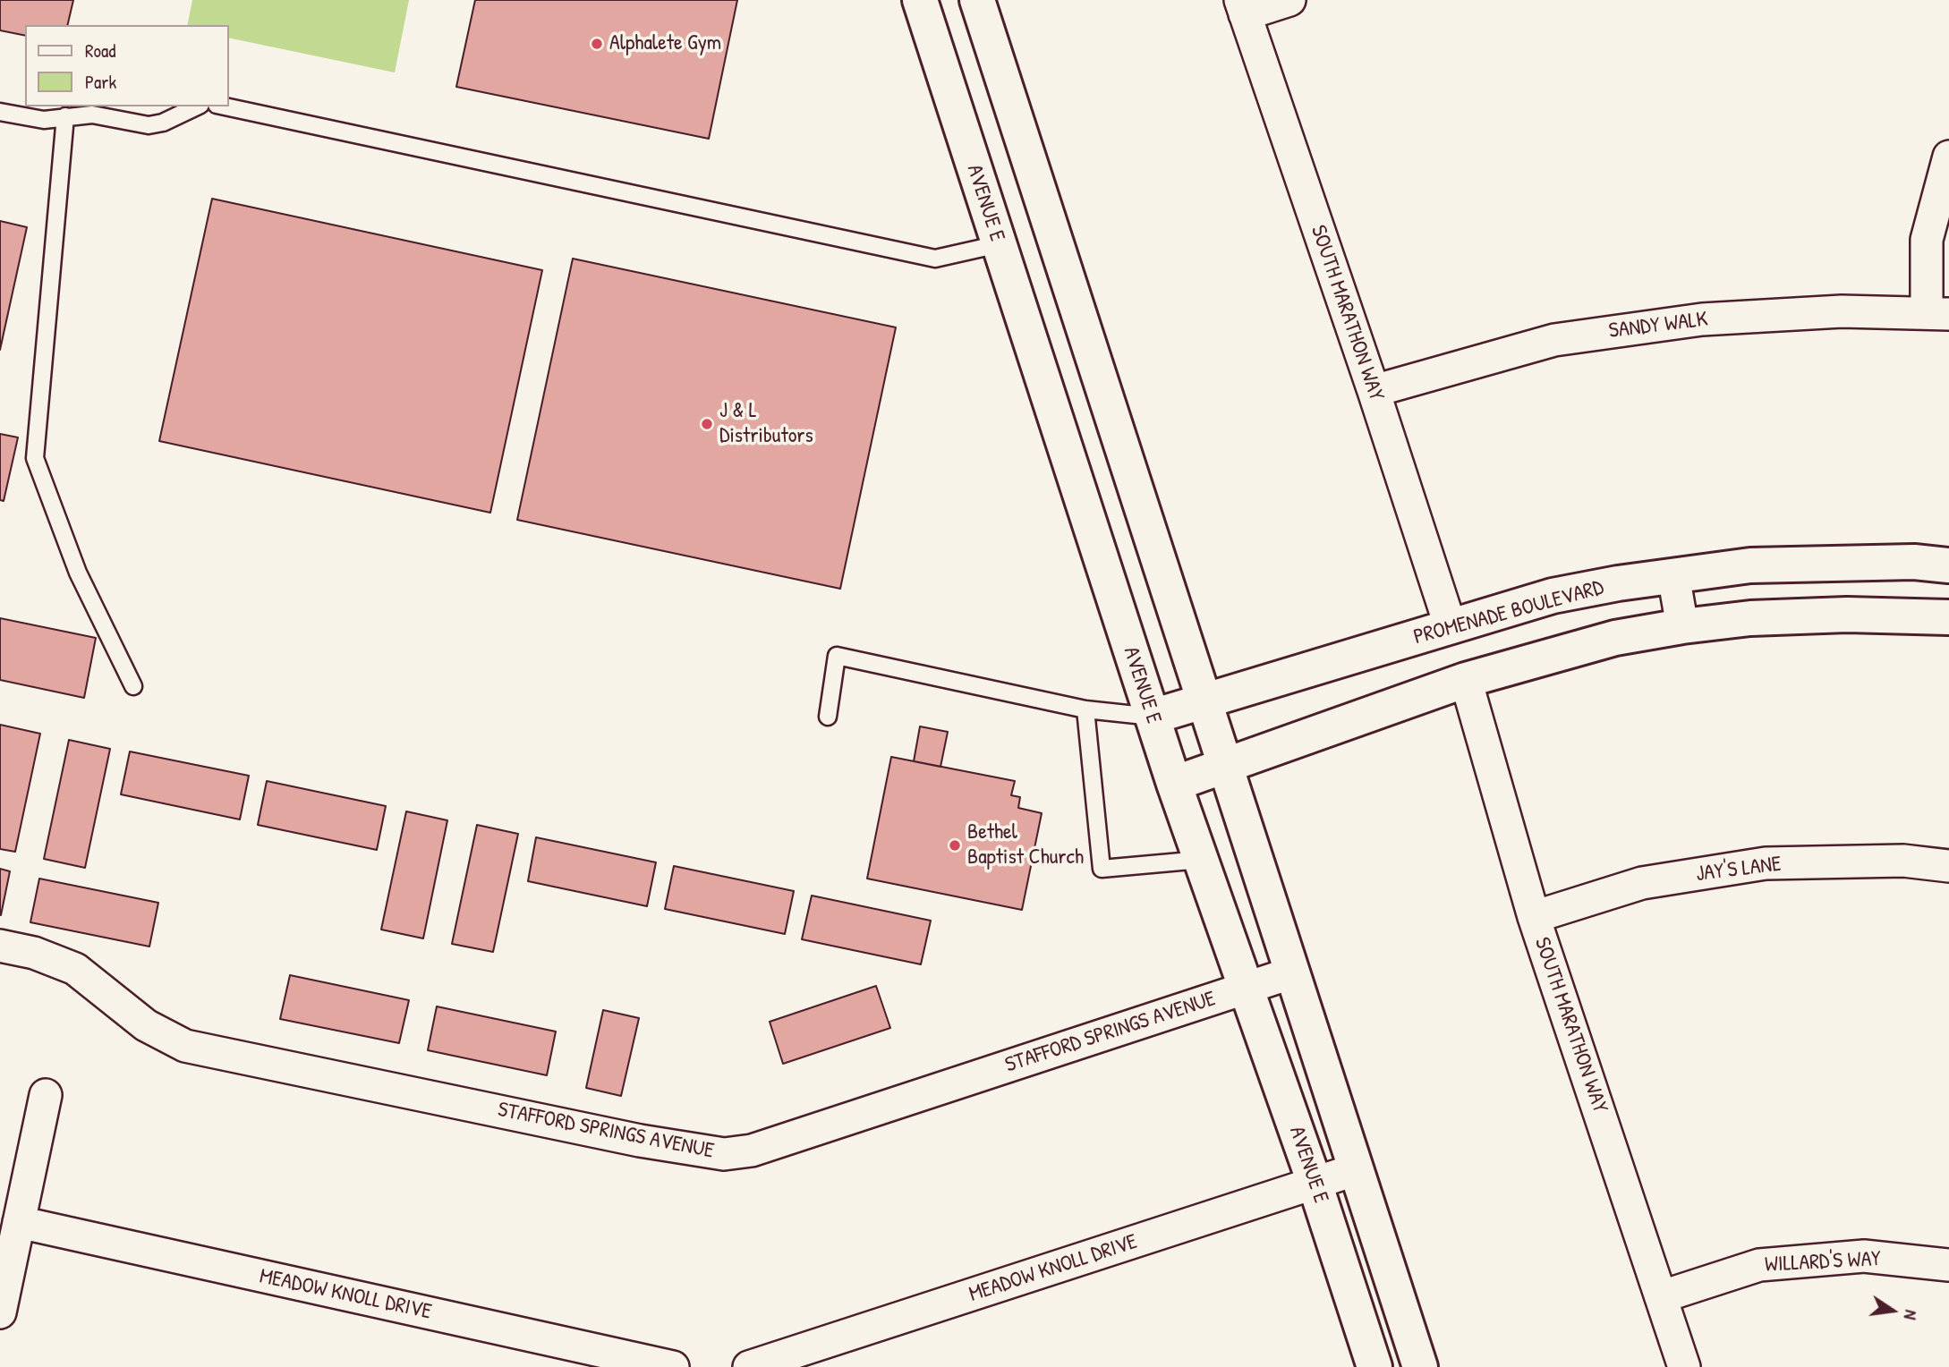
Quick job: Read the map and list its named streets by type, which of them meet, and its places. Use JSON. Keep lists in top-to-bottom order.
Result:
{
  "streets": {
    "street": [
      "AVENUE E",
      "SOUTH MARATHON WAY",
      "SANDY WALK",
      "PROMENADE BOULEVARD",
      "JAY'S LANE",
      "STAFFORD SPRINGS AVENUE",
      "WILLARD'S WAY",
      "MEADOW KNOLL DRIVE"
    ]
  },
  "crossings": [
    ["AVENUE E", "PROMENADE BOULEVARD"],
    ["AVENUE E", "STAFFORD SPRINGS AVENUE"],
    ["AVENUE E", "MEADOW KNOLL DRIVE"],
    ["SOUTH MARATHON WAY", "SANDY WALK"],
    ["SOUTH MARATHON WAY", "PROMENADE BOULEVARD"],
    ["SOUTH MARATHON WAY", "JAY'S LANE"],
    ["SOUTH MARATHON WAY", "WILLARD'S WAY"]
  ],
  "places": ["Alphalete Gym", "J & L Distributors", "Bethel Baptist Church"],
  "legend": ["Road", "Park"],
  "north": "right"
}
